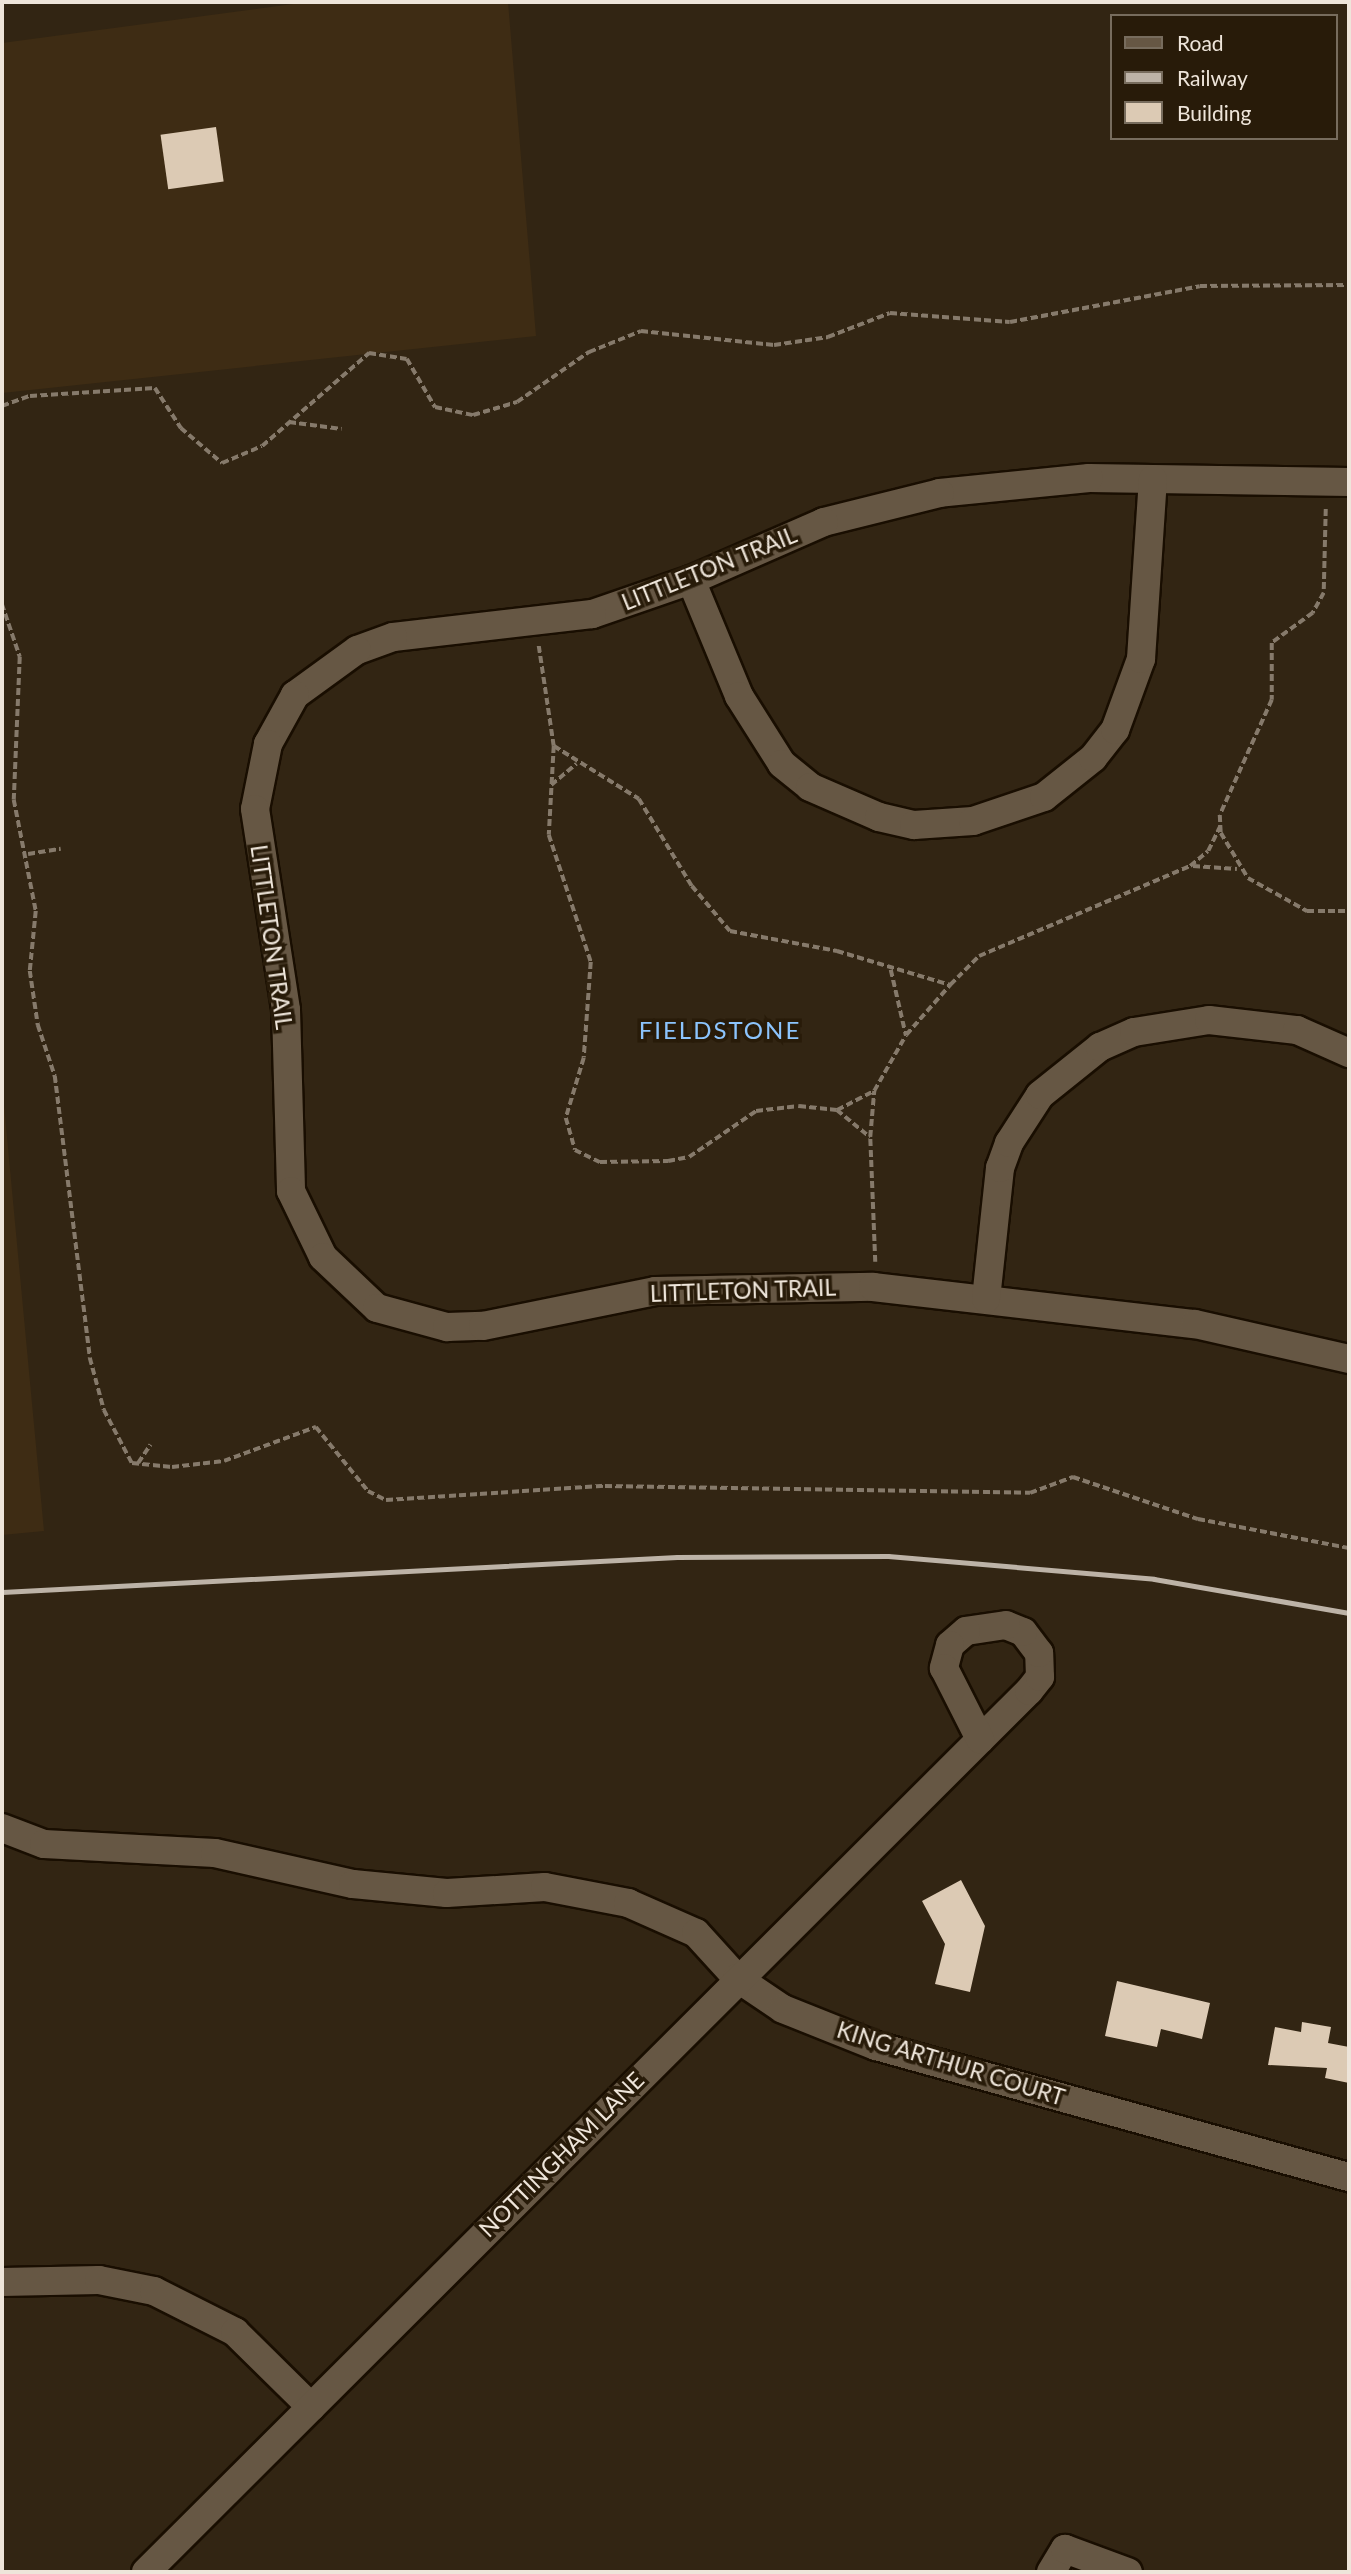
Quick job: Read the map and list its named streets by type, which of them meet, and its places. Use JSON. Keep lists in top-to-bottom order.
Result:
{
  "streets": {
    "street": ["LITTLETON TRAIL", "KING ARTHUR COURT", "NOTTINGHAM LANE"]
  },
  "crossings": [
    ["KING ARTHUR COURT", "NOTTINGHAM LANE"]
  ],
  "districts": ["FIELDSTONE"],
  "legend": ["Road", "Railway", "Building"]
}
